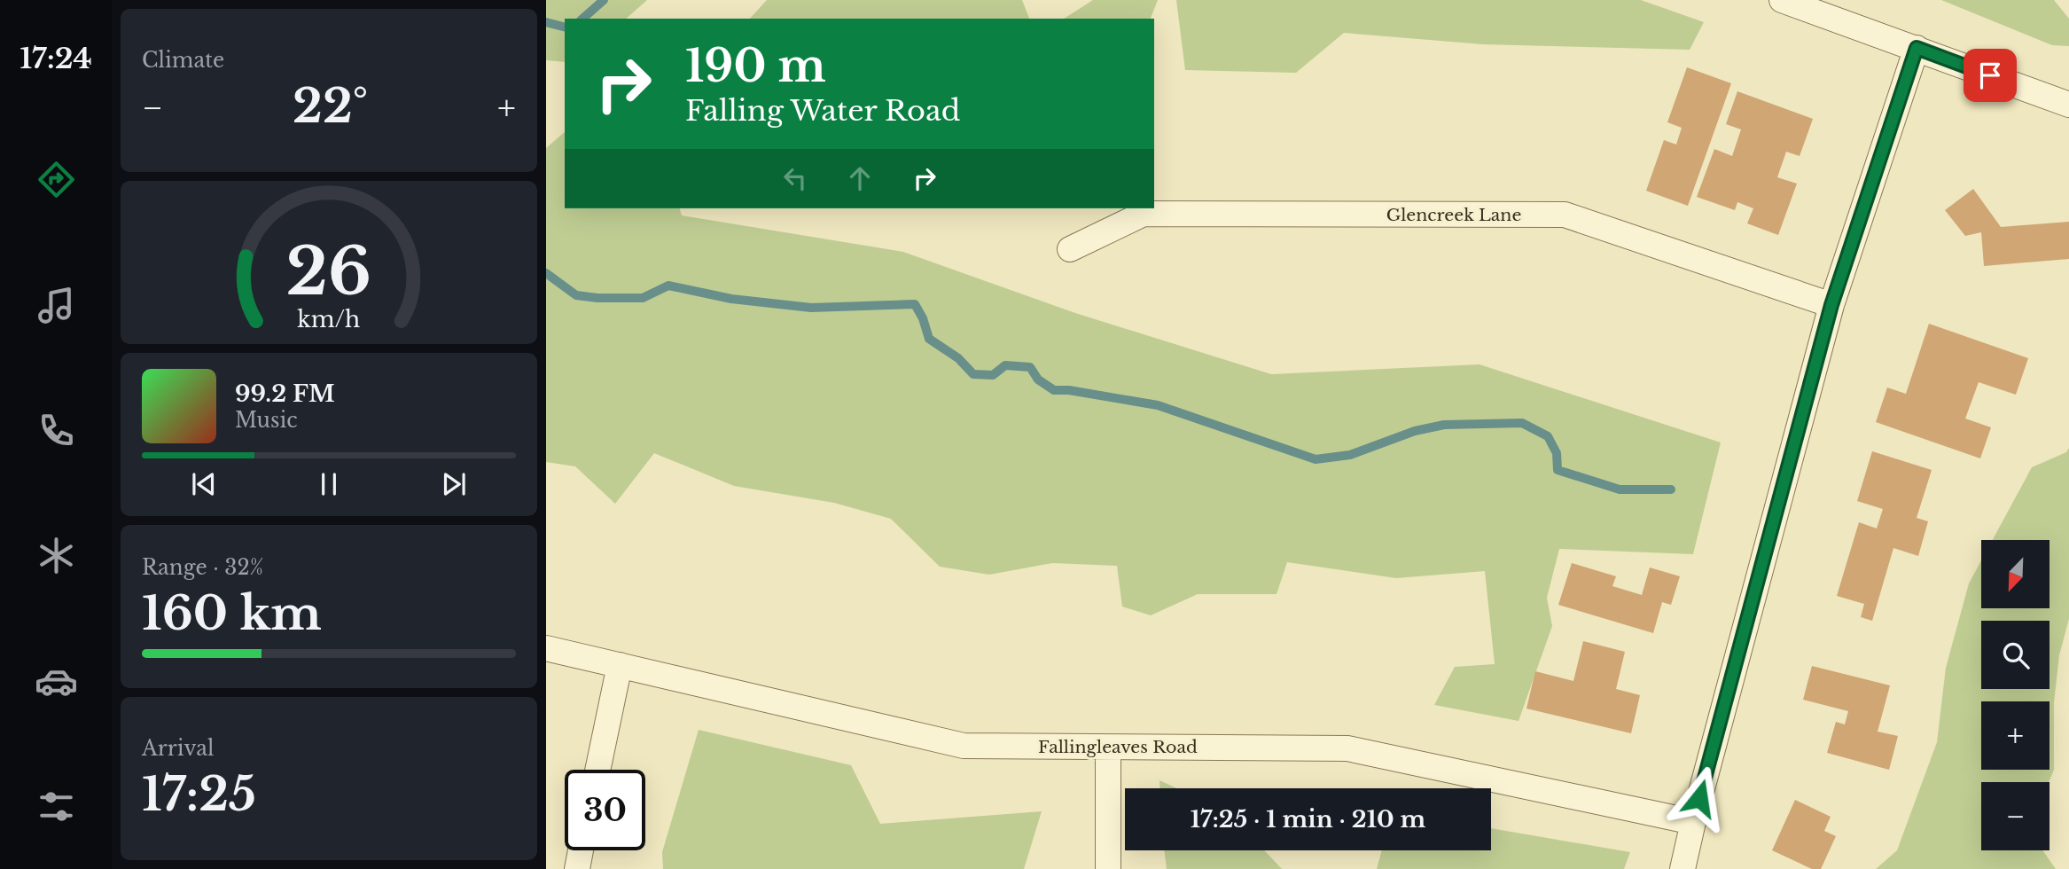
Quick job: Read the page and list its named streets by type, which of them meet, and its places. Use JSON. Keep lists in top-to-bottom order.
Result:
{
  "streets": {
    "street": ["Glencreek Lane", "Fallingleaves Road"]
  },
  "north": "bottom left",
  "page": {
    "tabs": "17:24",
    "tile": [
      "Climate",
      ["Range · 32%", "160 km"],
      ["Arrival", "17:25"]
    ],
    "turn": ["190 m", "Falling Water Road"],
    "heat": ["−", "22°", "+"],
    "song": ["99.2 FM", "Music"],
    "map_buttons": ["+", "−"],
    "limit": "30",
    "trip": "17:25 · 1 min · 210 m",
    "gauge": ["26", "km/h"]
  }
}
